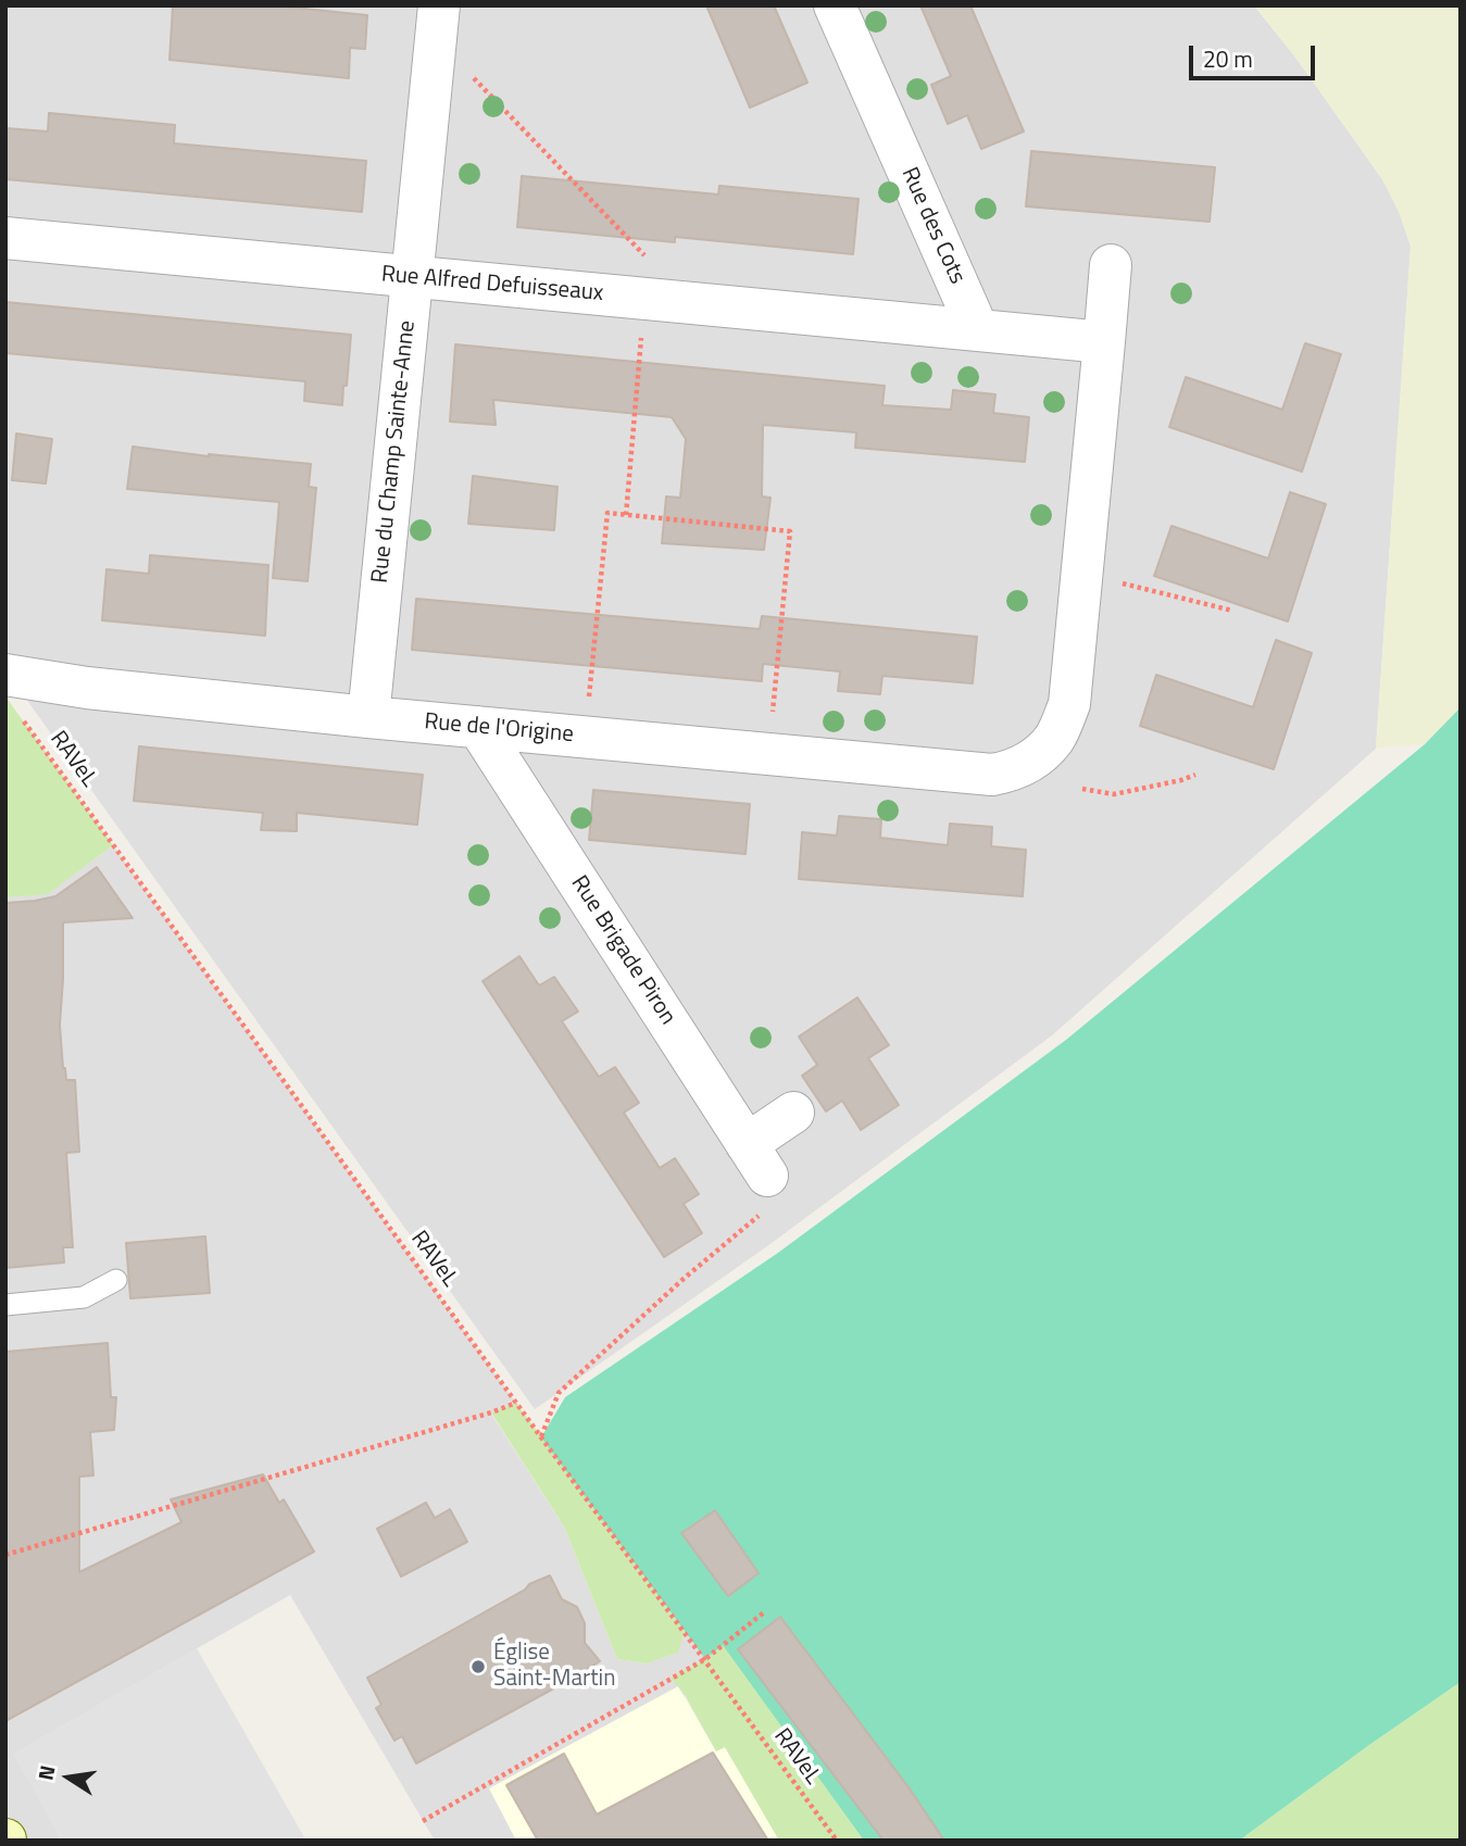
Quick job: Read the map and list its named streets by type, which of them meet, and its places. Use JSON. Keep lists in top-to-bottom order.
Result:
{
  "streets": {
    "street": [
      "Rue des Cots",
      "Rue Alfred Defuisseaux",
      "Rue du Champ Sainte-Anne",
      "Rue de l'Origine",
      "Rue Brigade Piron"
    ],
    "path": ["RAVeL"]
  },
  "crossings": [
    ["Rue des Cots", "Rue Alfred Defuisseaux"],
    ["Rue Alfred Defuisseaux", "Rue du Champ Sainte-Anne"],
    ["Rue du Champ Sainte-Anne", "Rue de l'Origine"],
    ["Rue de l'Origine", "Rue Brigade Piron"]
  ],
  "places": ["Église Saint-Martin"],
  "scale_bar": "20 m",
  "north": "left"
}
